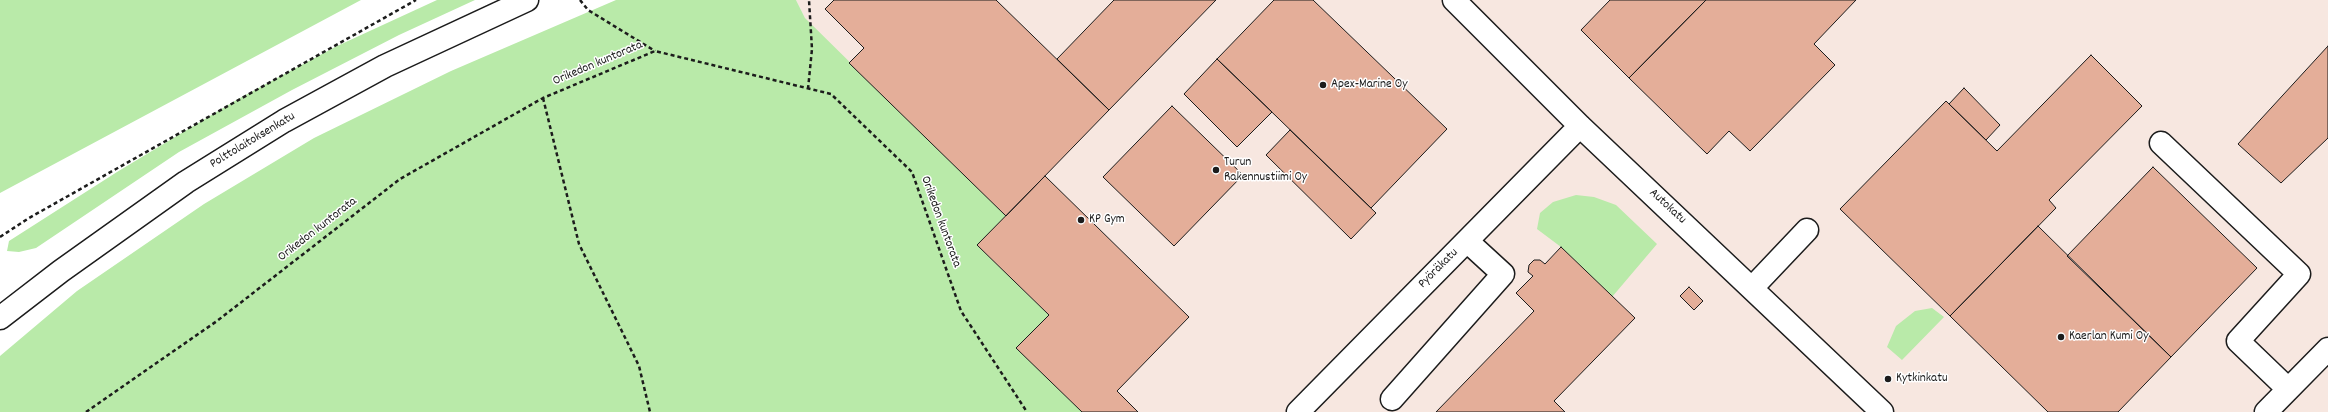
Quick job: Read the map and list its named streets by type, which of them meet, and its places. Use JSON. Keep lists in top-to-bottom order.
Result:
{
  "streets": {
    "street": ["Polttolaitoksenkatu", "Autokatu", "Pyöräkatu"],
    "path": ["Orikedon kuntorata"]
  },
  "crossings": [
    ["Autokatu", "Pyöräkatu"]
  ],
  "places": [
    "Apex-Marine Oy",
    "Turun Rakennustiimi Oy",
    "KP Gym",
    "Kaerlan Kumi Oy",
    "Kytkinkatu"
  ]
}
